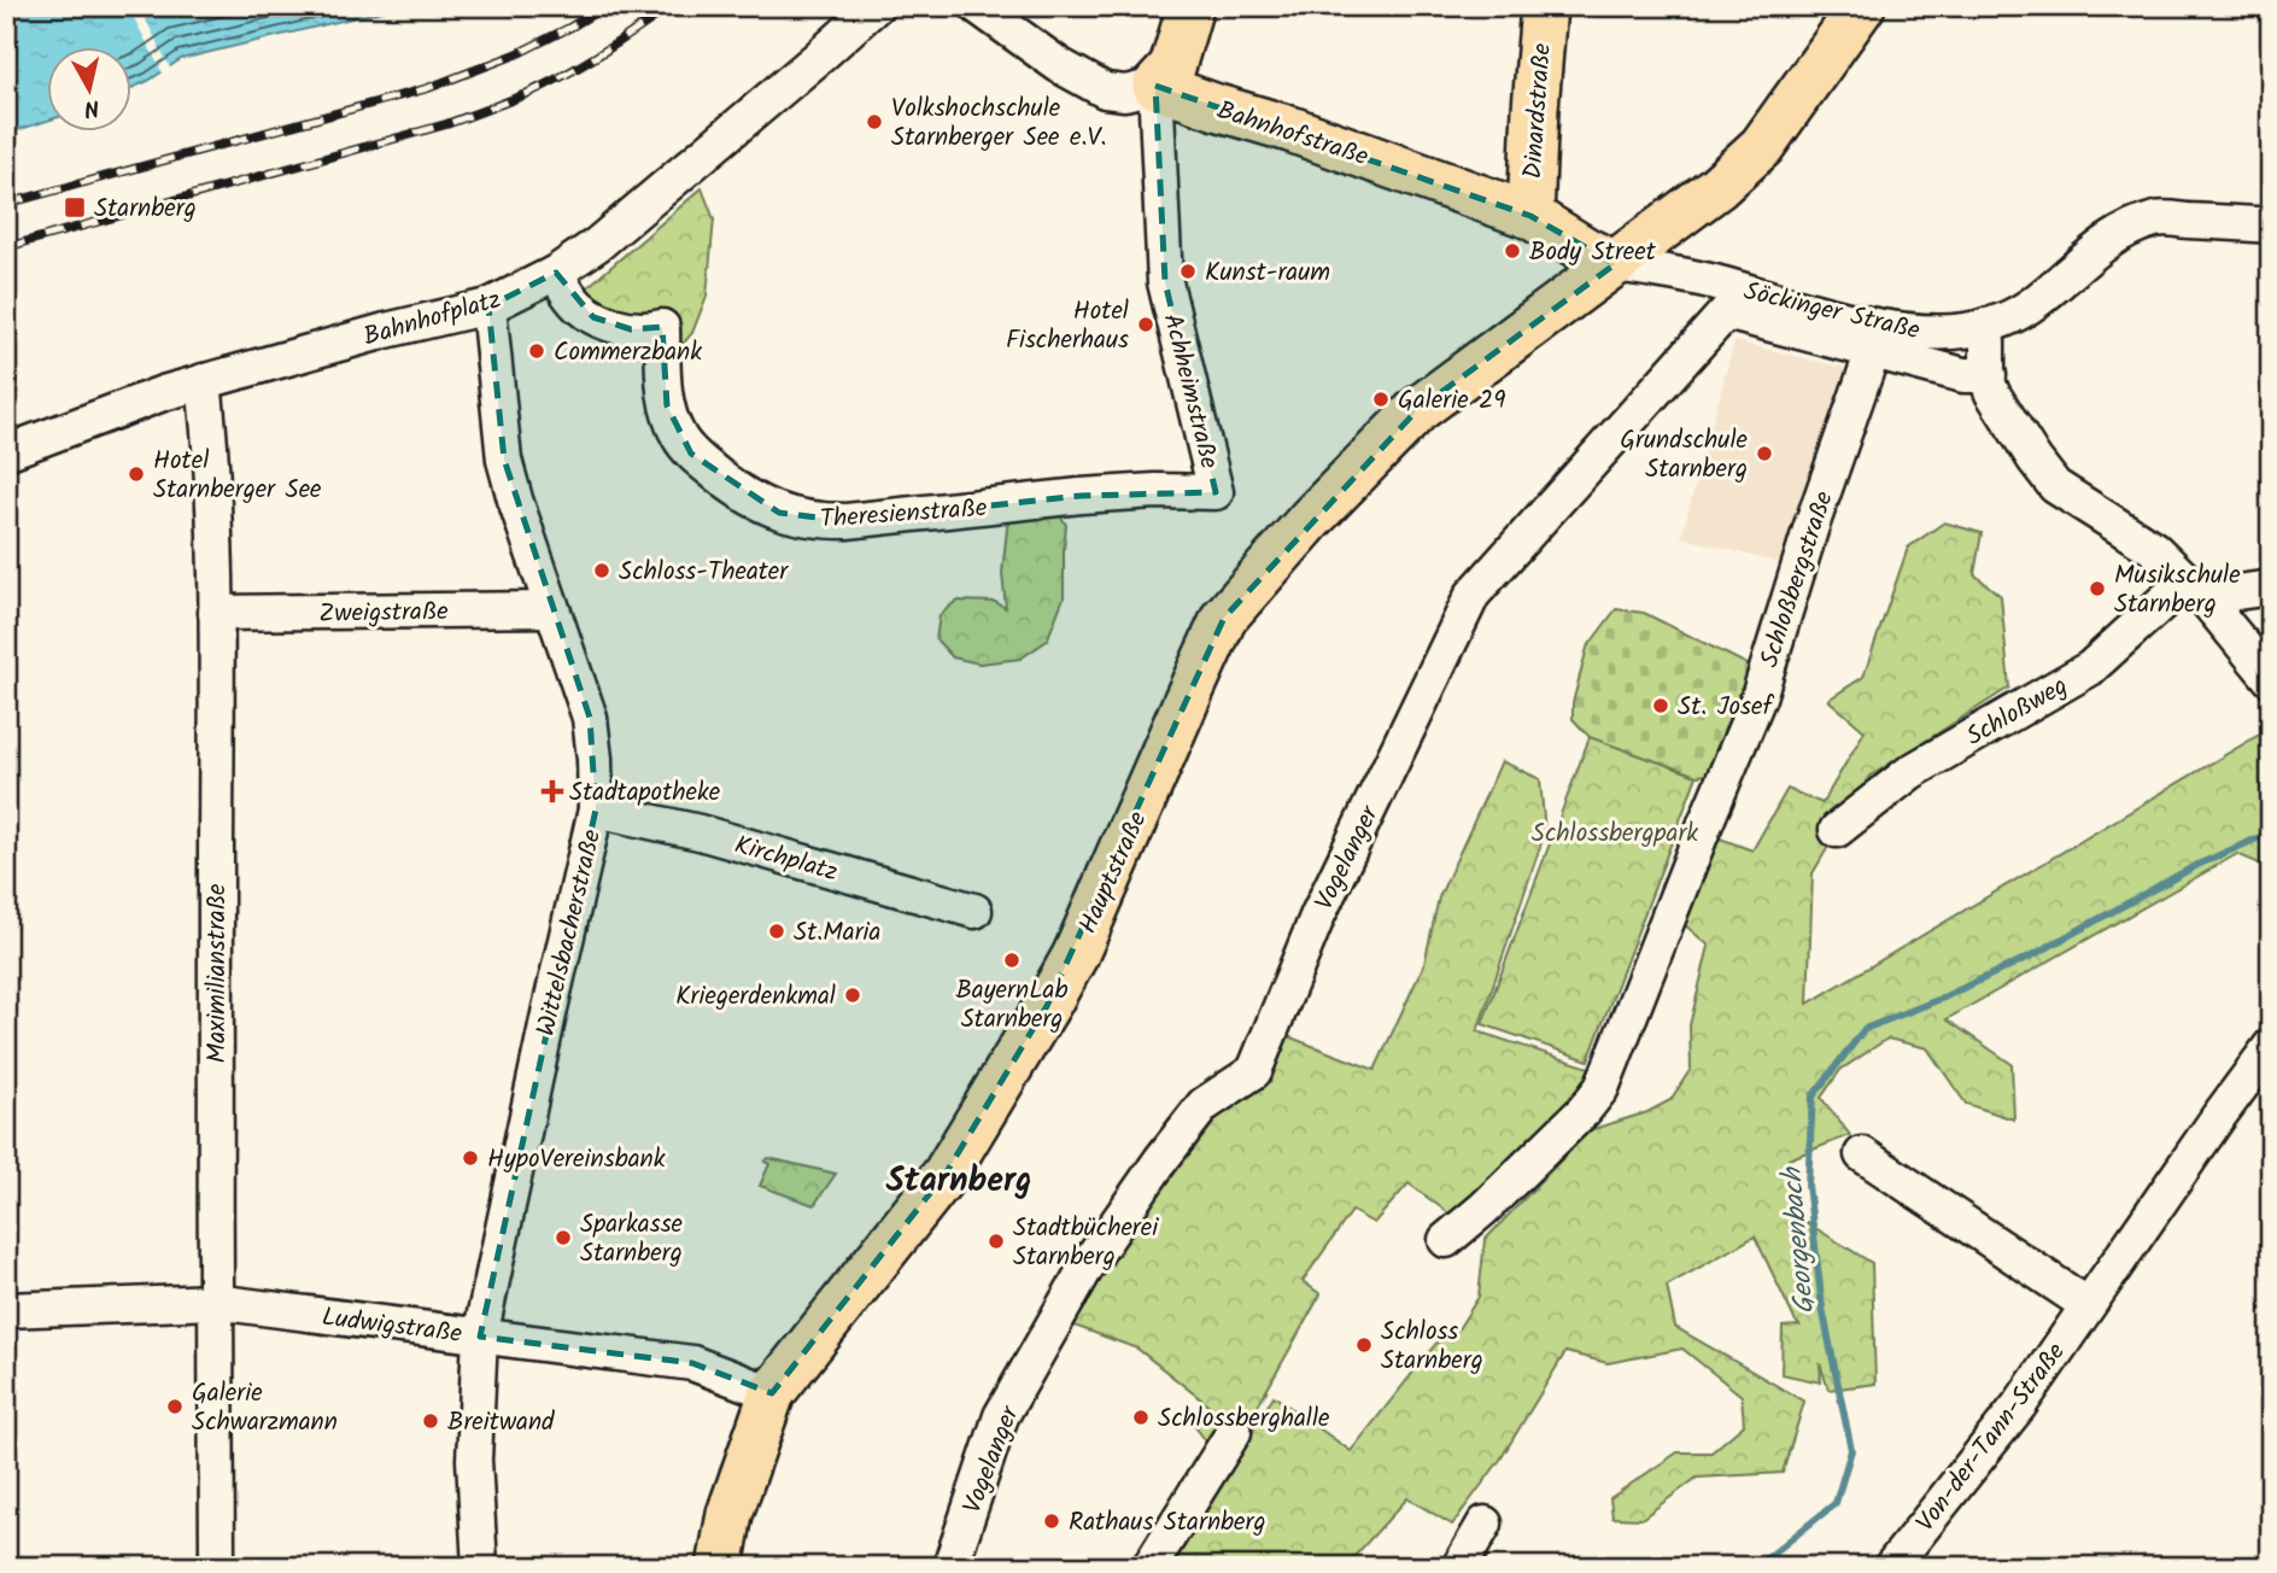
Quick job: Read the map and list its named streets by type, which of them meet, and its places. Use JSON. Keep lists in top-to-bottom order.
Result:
{
  "streets": {
    "main road": ["Dinardstraße", "Bahnhofstraße", "Hauptstraße"],
    "street": [
      "Söckinger Straße",
      "Bahnhofplatz",
      "Achheimstraße",
      "Theresienstraße",
      "Schloßbergstraße",
      "Zweigstraße",
      "Schloßweg",
      "Kirchplatz",
      "Vogelanger",
      "Wittelsbacherstraße",
      "Maximilianstraße",
      "Ludwigstraße",
      "Von-der-Tann-Straße"
    ]
  },
  "crossings": [
    ["Dinardstraße", "Bahnhofstraße"],
    ["Bahnhofstraße", "Söckinger Straße"],
    ["Bahnhofstraße", "Achheimstraße"],
    ["Bahnhofstraße", "Hauptstraße"],
    ["Söckinger Straße", "Hauptstraße"],
    ["Bahnhofplatz", "Theresienstraße"],
    ["Bahnhofplatz", "Wittelsbacherstraße"],
    ["Bahnhofplatz", "Maximilianstraße"],
    ["Achheimstraße", "Theresienstraße"],
    ["Schloßbergstraße", "Vogelanger"],
    ["Zweigstraße", "Wittelsbacherstraße"],
    ["Zweigstraße", "Maximilianstraße"],
    ["Kirchplatz", "Wittelsbacherstraße"],
    ["Hauptstraße", "Ludwigstraße"],
    ["Wittelsbacherstraße", "Ludwigstraße"],
    ["Maximilianstraße", "Ludwigstraße"]
  ],
  "districts": ["Starnberg"],
  "water": ["Georgenbach"],
  "parks": ["Schlossbergpark"],
  "places": {
    "other": [
      "Volkshochschule Starnberger See e.V.",
      "Body Street",
      "Kunst-raum",
      "Hotel Fischerhaus",
      "Commerzbank",
      "Galerie 29",
      "Grundschule Starnberg",
      "Hotel Starnberger See",
      "Schloss-Theater",
      "Musikschule Starnberg",
      "St. Josef",
      "St.Maria",
      "BayernLab Starnberg",
      "Kriegerdenkmal",
      "HypoVereinsbank",
      "Sparkasse Starnberg",
      "Stadtbücherei Starnberg",
      "Schloss Starnberg",
      "Galerie Schwarzmann",
      "Schlossberghalle",
      "Breitwand",
      "Rathaus Starnberg"
    ],
    "transit": ["Starnberg"],
    "health": ["Stadtapotheke"]
  },
  "north": "bottom"
}
